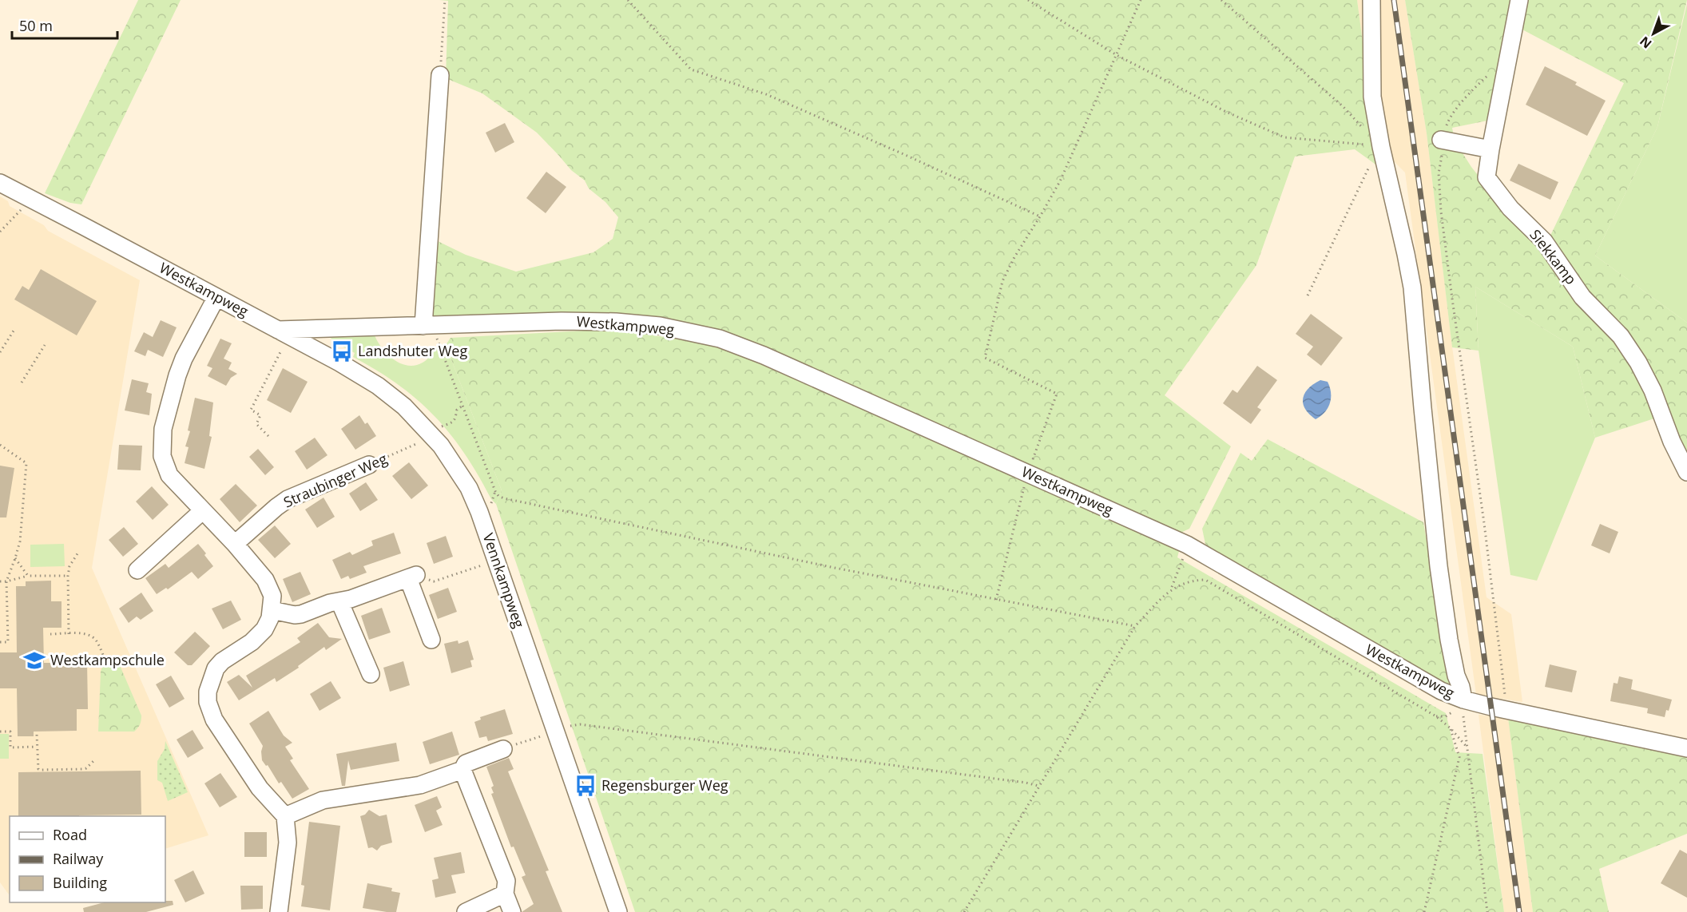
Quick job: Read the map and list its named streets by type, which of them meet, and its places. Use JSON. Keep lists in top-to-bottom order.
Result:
{
  "streets": {
    "street": [
      "Siekkamp",
      "Westkampweg",
      "Straubinger Weg",
      "Vennkampweg"
    ]
  },
  "crossings": [
    ["Westkampweg", "Vennkampweg"]
  ],
  "places": {
    "bus stop": ["Landshuter Weg", "Regensburger Weg"],
    "school or university": ["Westkampschule"]
  },
  "legend": ["Road", "Railway", "Building"],
  "scale_bar": "50 m",
  "north": "bottom left"
}
